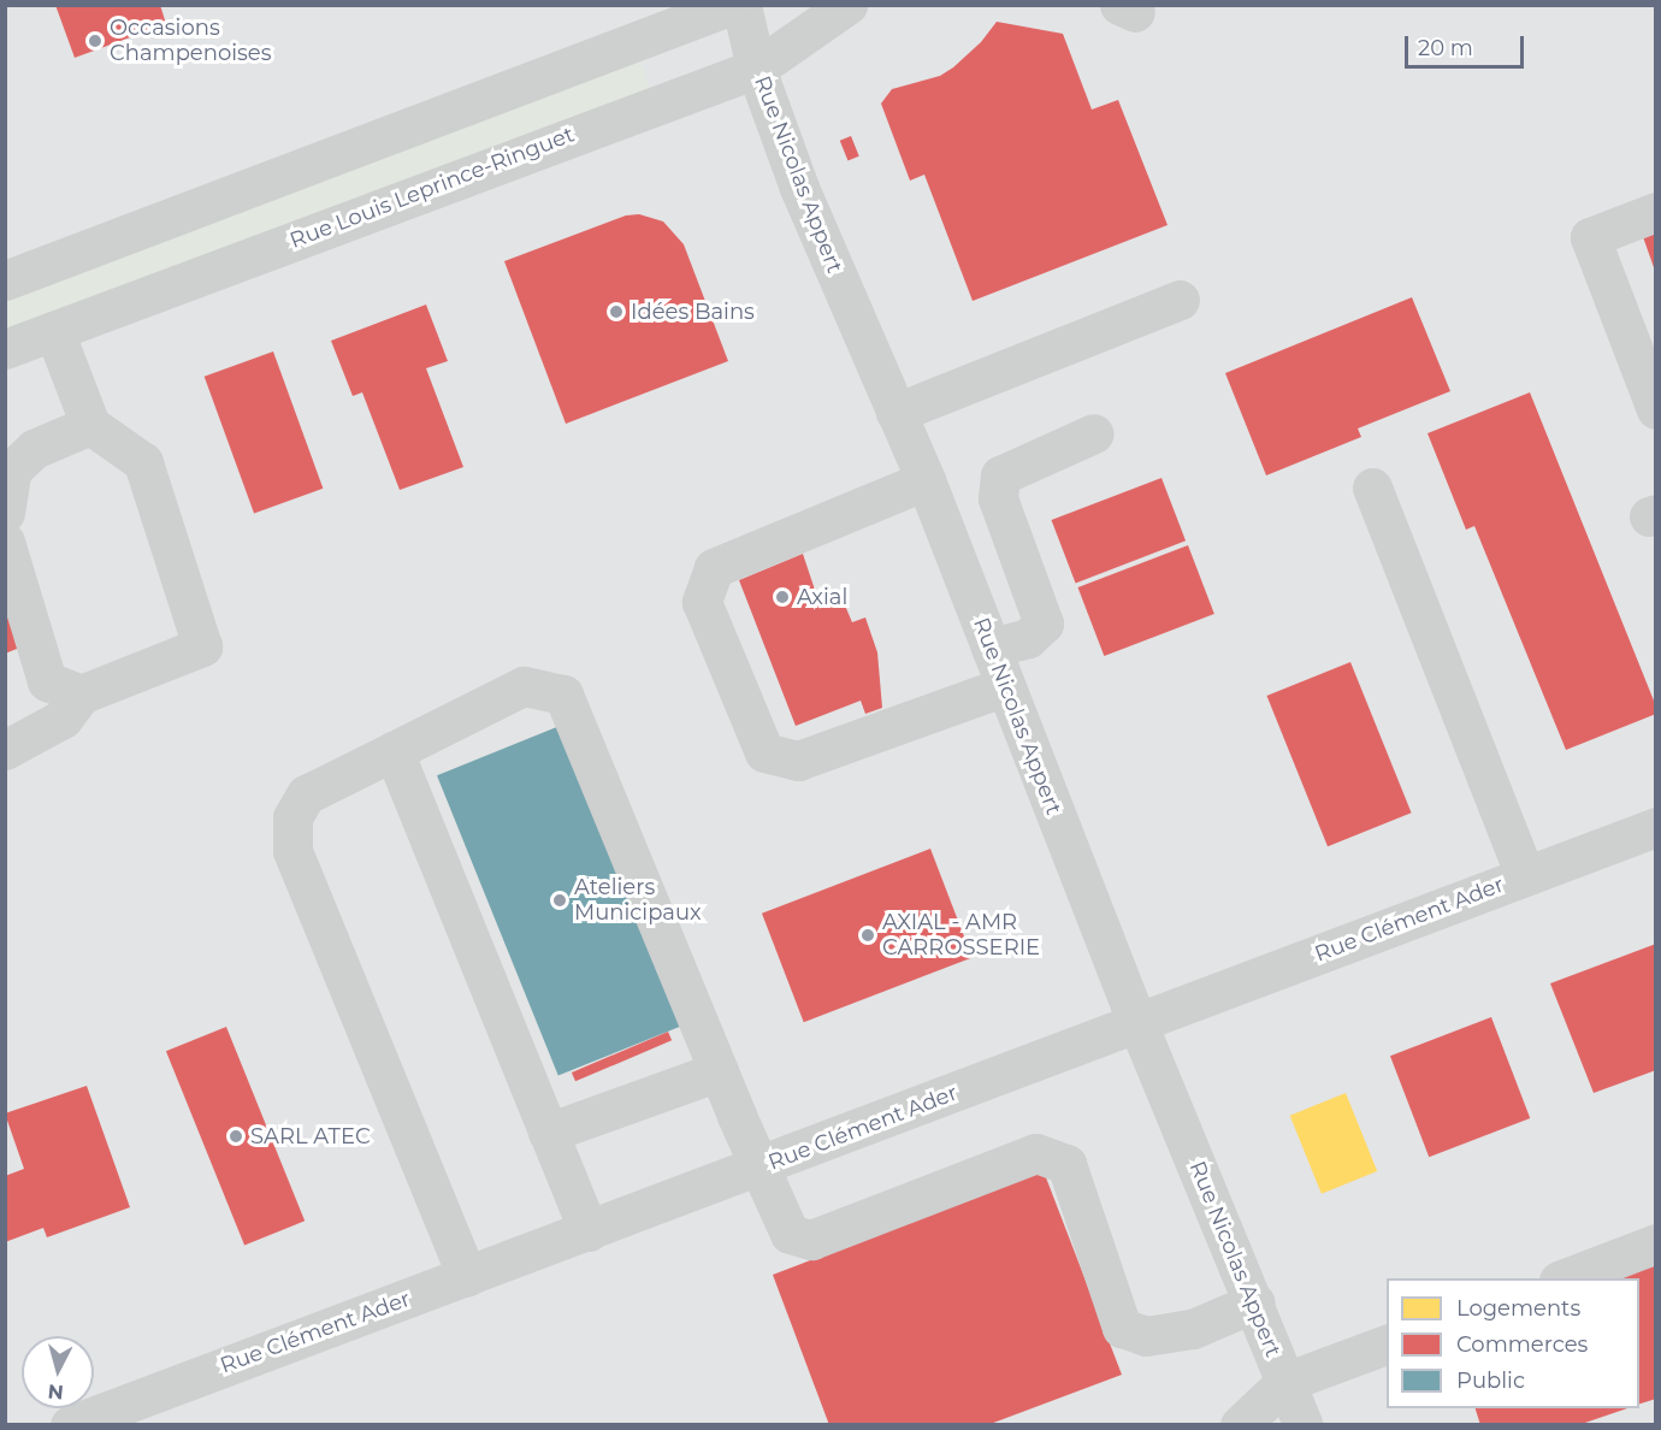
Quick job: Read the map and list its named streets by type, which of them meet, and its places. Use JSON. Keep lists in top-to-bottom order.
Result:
{
  "streets": {
    "street": ["Rue Nicolas Appert", "Rue Louis Leprince-Ringuet", "Rue Clément Ader"]
  },
  "crossings": [
    ["Rue Nicolas Appert", "Rue Louis Leprince-Ringuet"],
    ["Rue Nicolas Appert", "Rue Clément Ader"]
  ],
  "places": [
    "Occasions Champenoises",
    "Idées Bains",
    "Axial",
    "Ateliers Municipaux",
    "AXIAL - AMR CARROSSERIE",
    "SARL ATEC"
  ],
  "legend": ["Logements", "Commerces", "Public"],
  "scale_bar": "20 m",
  "north": "bottom"
}
